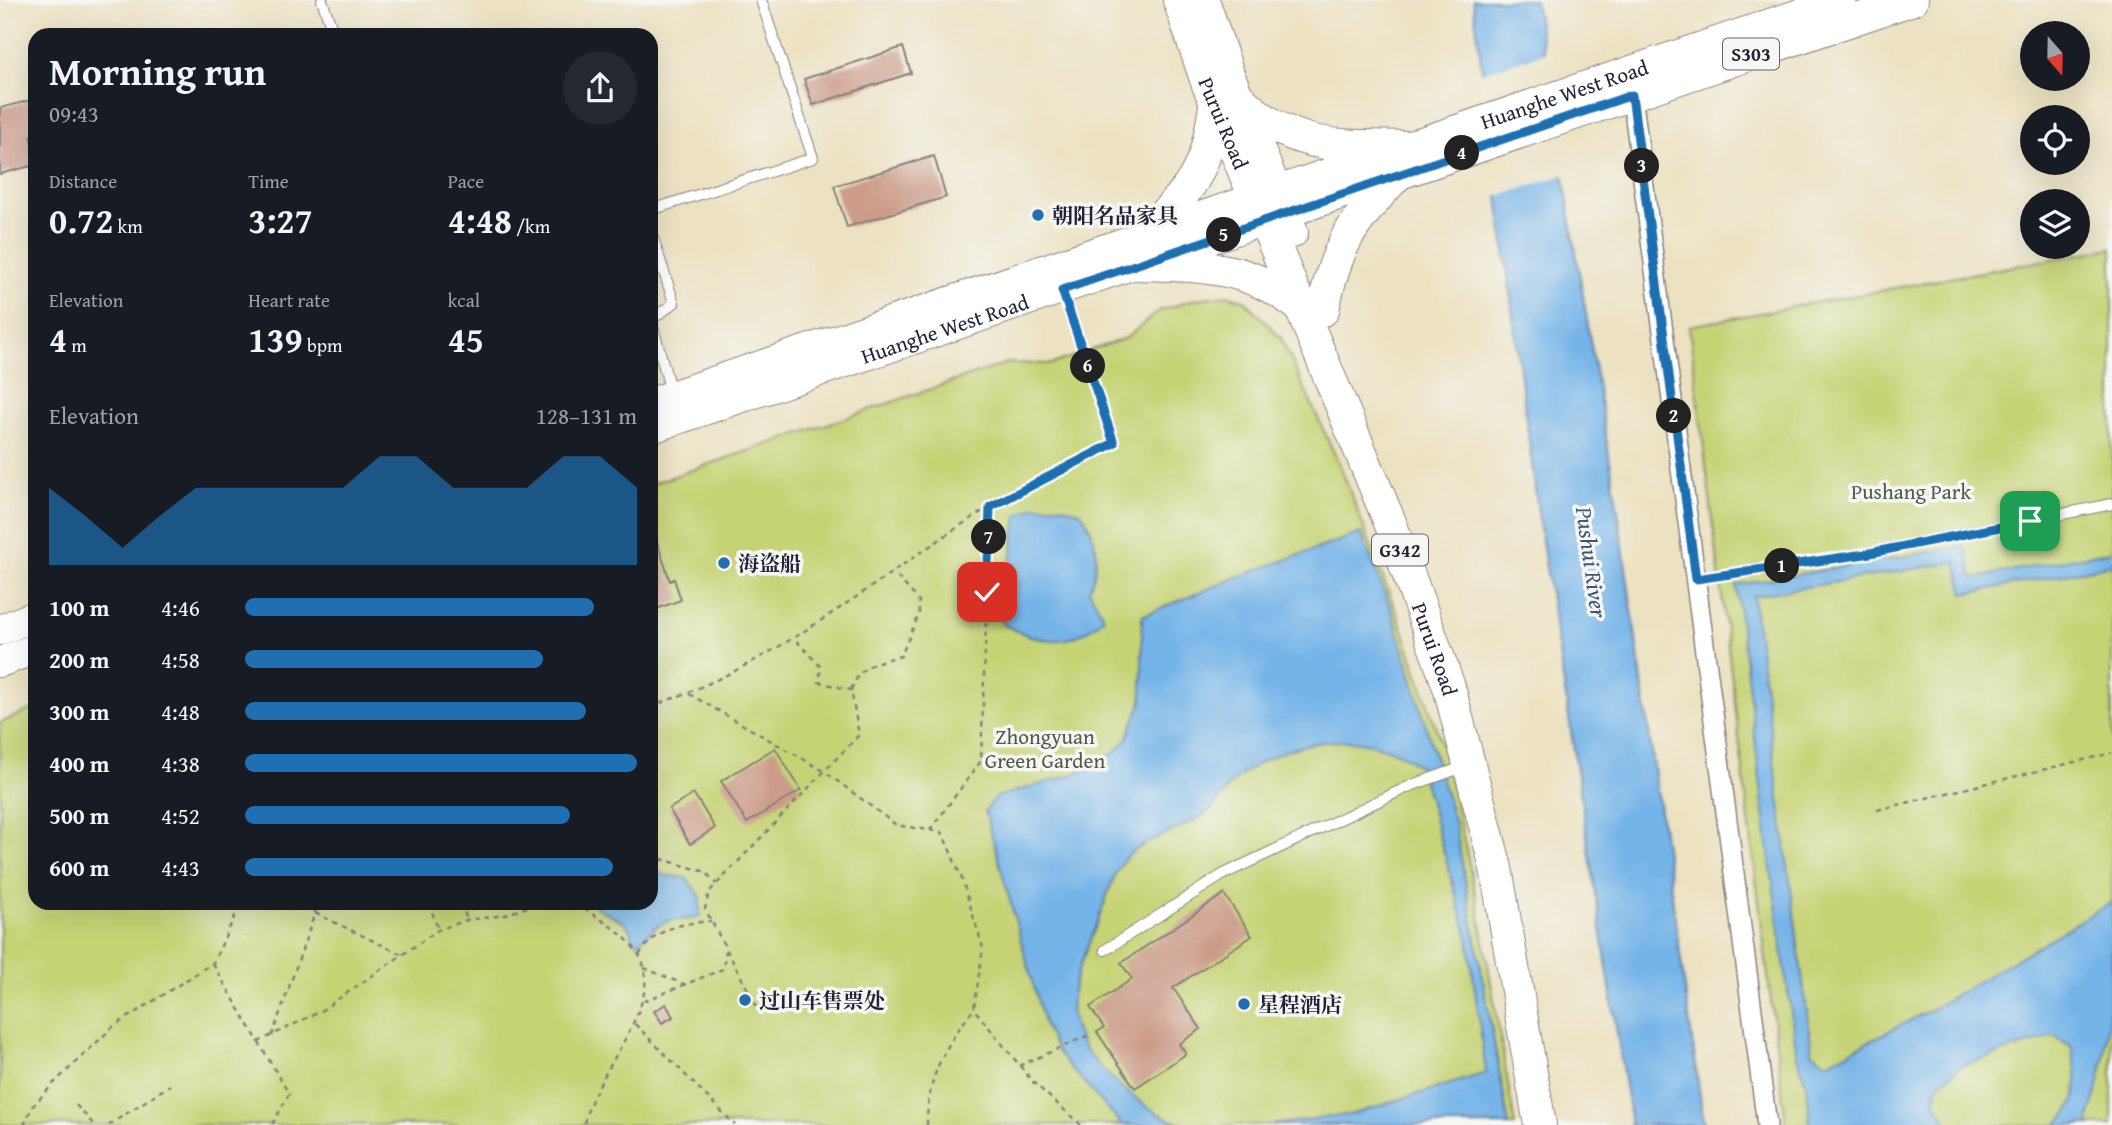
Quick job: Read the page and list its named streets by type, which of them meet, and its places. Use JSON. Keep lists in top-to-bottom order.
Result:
{
  "streets": {
    "highway": ["Purui Road", "G342"],
    "main road": ["S303", "Huanghe West Road"]
  },
  "crossings": [
    ["Huanghe West Road", "Purui Road"]
  ],
  "water": ["Pushui River"],
  "parks": ["Pushang Park", "Zhongyuan Green Garden"],
  "places": [
    "朝阳名品家具",
    "海盗船",
    "过山车售票处",
    "星程酒店"
  ],
  "north": "bottom",
  "page": {
    "heading": ["Morning run", "09:43"],
    "pins": [
      "4",
      "3",
      "5",
      "6",
      "2",
      "7",
      "1"
    ],
    "stats": [
      ["Distance", "0.72 km"],
      ["Time", "3:27"],
      ["Pace", "4:48 /km"],
      ["Elevation", "4 m"],
      ["Heart rate", "139 bpm"],
      ["kcal", "45"]
    ],
    "chart": ["Elevation", "128–131 m"],
    "list": [
      {
        "name": "100 m",
        "note": "4:46"
      },
      {
        "name": "200 m",
        "note": "4:58"
      },
      {
        "name": "300 m",
        "note": "4:48"
      },
      {
        "name": "400 m",
        "note": "4:38"
      },
      {
        "name": "500 m",
        "note": "4:52"
      },
      {
        "name": "600 m",
        "note": "4:43"
      }
    ]
  }
}
